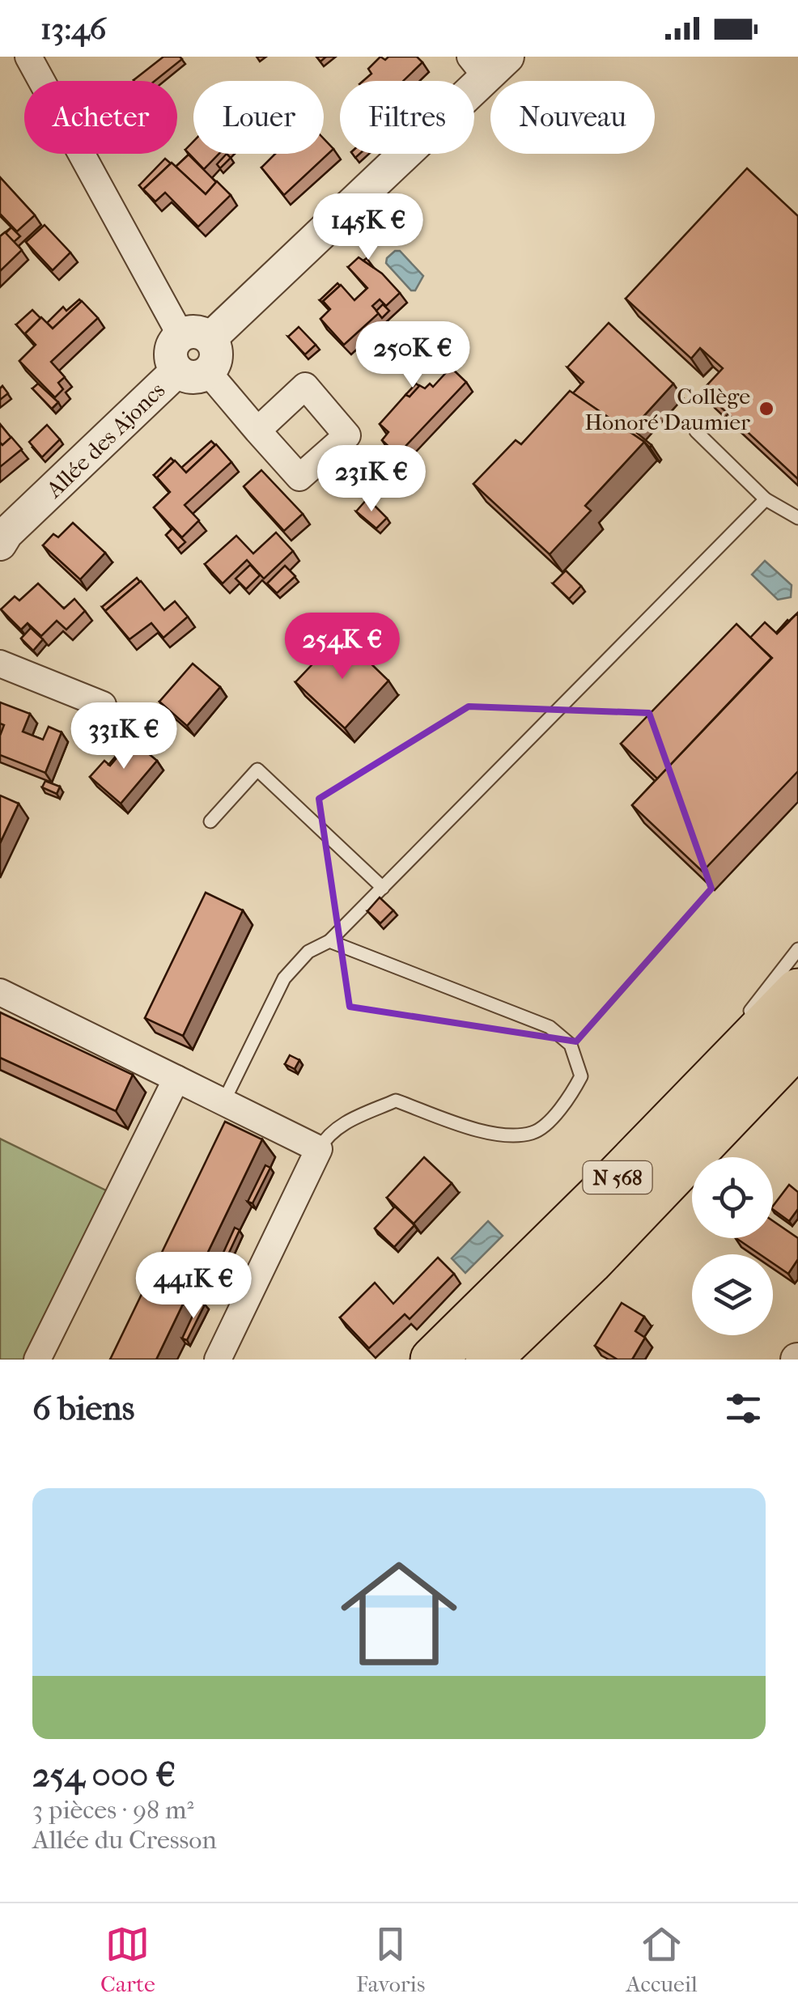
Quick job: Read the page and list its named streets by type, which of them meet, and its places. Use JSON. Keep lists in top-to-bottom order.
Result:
{
  "streets": {
    "highway": ["N 568"],
    "street": ["Allée des Ajoncs"]
  },
  "places": ["Collège Honoré Daumier"],
  "page": {
    "status": "13:46",
    "chip": [
      "Acheter",
      "Louer",
      "Filtres",
      "Nouveau"
    ],
    "price": [
      "145K €",
      "250K €",
      "231K €",
      "254K €",
      "331K €",
      "441K €"
    ],
    "heading": "6 biens",
    "list": [
      {
        "name": "254 000 €",
        "note": "3 pièces · 98 m² · Allée du Cresson"
      }
    ],
    "tabs": ["Carte", "Favoris", "Accueil"]
  }
}
